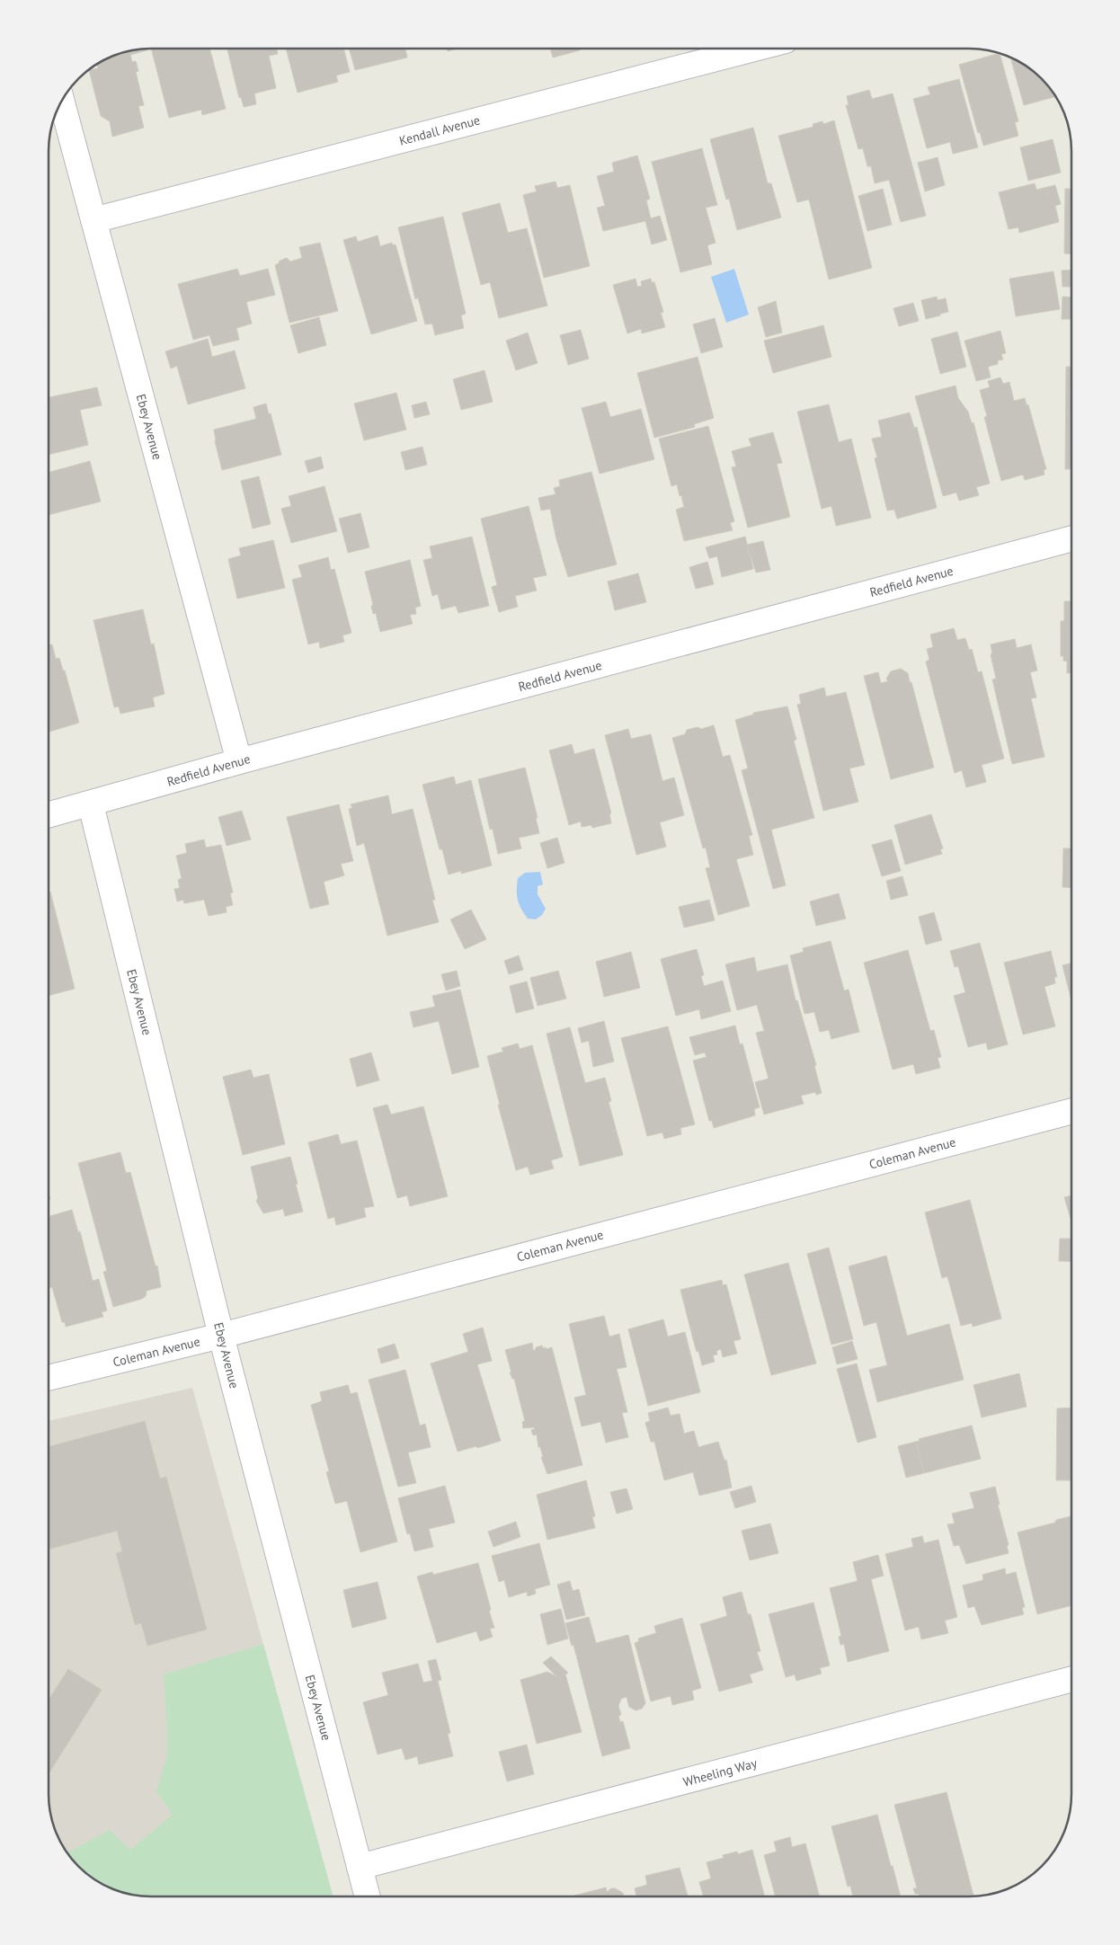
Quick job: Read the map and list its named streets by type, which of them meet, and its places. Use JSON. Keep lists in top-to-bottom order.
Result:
{
  "streets": {
    "street": [
      "Kendall Avenue",
      "Ebey Avenue",
      "Redfield Avenue",
      "Coleman Avenue",
      "Wheeling Way"
    ]
  },
  "crossings": [
    ["Kendall Avenue", "Ebey Avenue"],
    ["Ebey Avenue", "Redfield Avenue"],
    ["Ebey Avenue", "Coleman Avenue"],
    ["Ebey Avenue", "Wheeling Way"]
  ]
}
